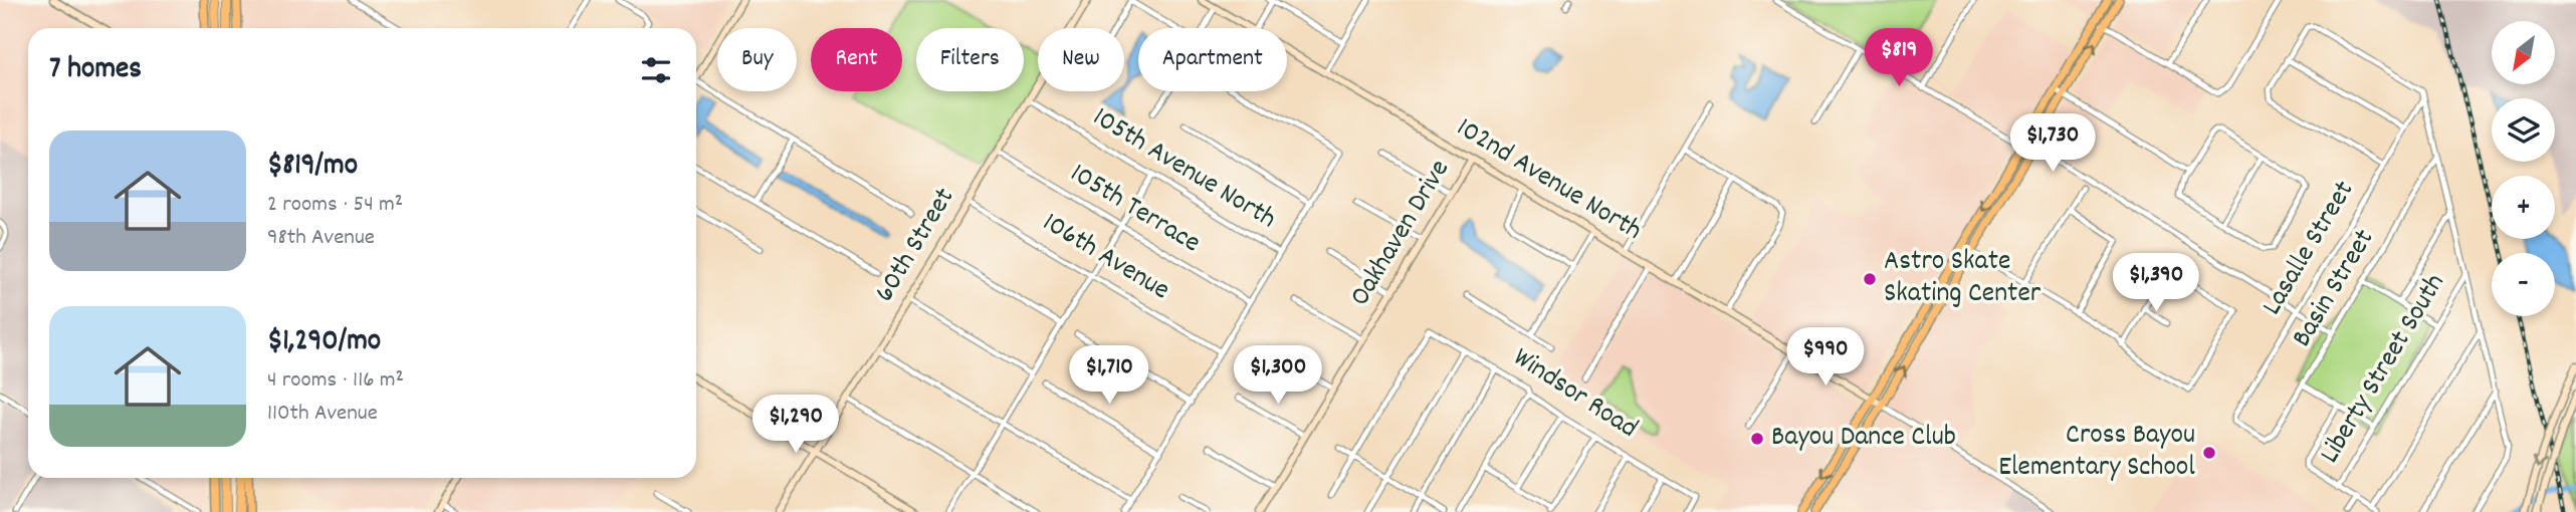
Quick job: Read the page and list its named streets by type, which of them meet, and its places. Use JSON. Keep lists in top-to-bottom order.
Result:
{
  "streets": {
    "street": [
      "105th Avenue North",
      "102nd Avenue North",
      "105th Terrace",
      "Oakhaven Drive",
      "60th Street",
      "Lasalle Street",
      "106th Avenue",
      "Basin Street",
      "Liberty Street South",
      "Windsor Road"
    ]
  },
  "crossings": [
    ["105th Avenue North", "60th Street"],
    ["102nd Avenue North", "Oakhaven Drive"],
    ["105th Terrace", "60th Street"],
    ["60th Street", "106th Avenue"],
    ["Lasalle Street", "Basin Street"]
  ],
  "places": ["Astro Skate Skating Center", "Bayou Dance Club", "Cross Bayou Elementary School"],
  "north": "bottom left",
  "page": {
    "map_buttons": ["+", "−"],
    "price": [
      "$819",
      "$1,730",
      "$1,390",
      "$990",
      "$1,710",
      "$1,300",
      "$1,290"
    ],
    "chip": [
      "Buy",
      "Rent",
      "Filters",
      "New",
      "Apartment"
    ],
    "heading": "7 homes",
    "list": [
      {
        "name": "$819/mo",
        "note": "2 rooms · 54 m² · 98th Avenue"
      },
      {
        "name": "$1,290/mo",
        "note": "4 rooms · 116 m² · 110th Avenue"
      }
    ]
  }
}
